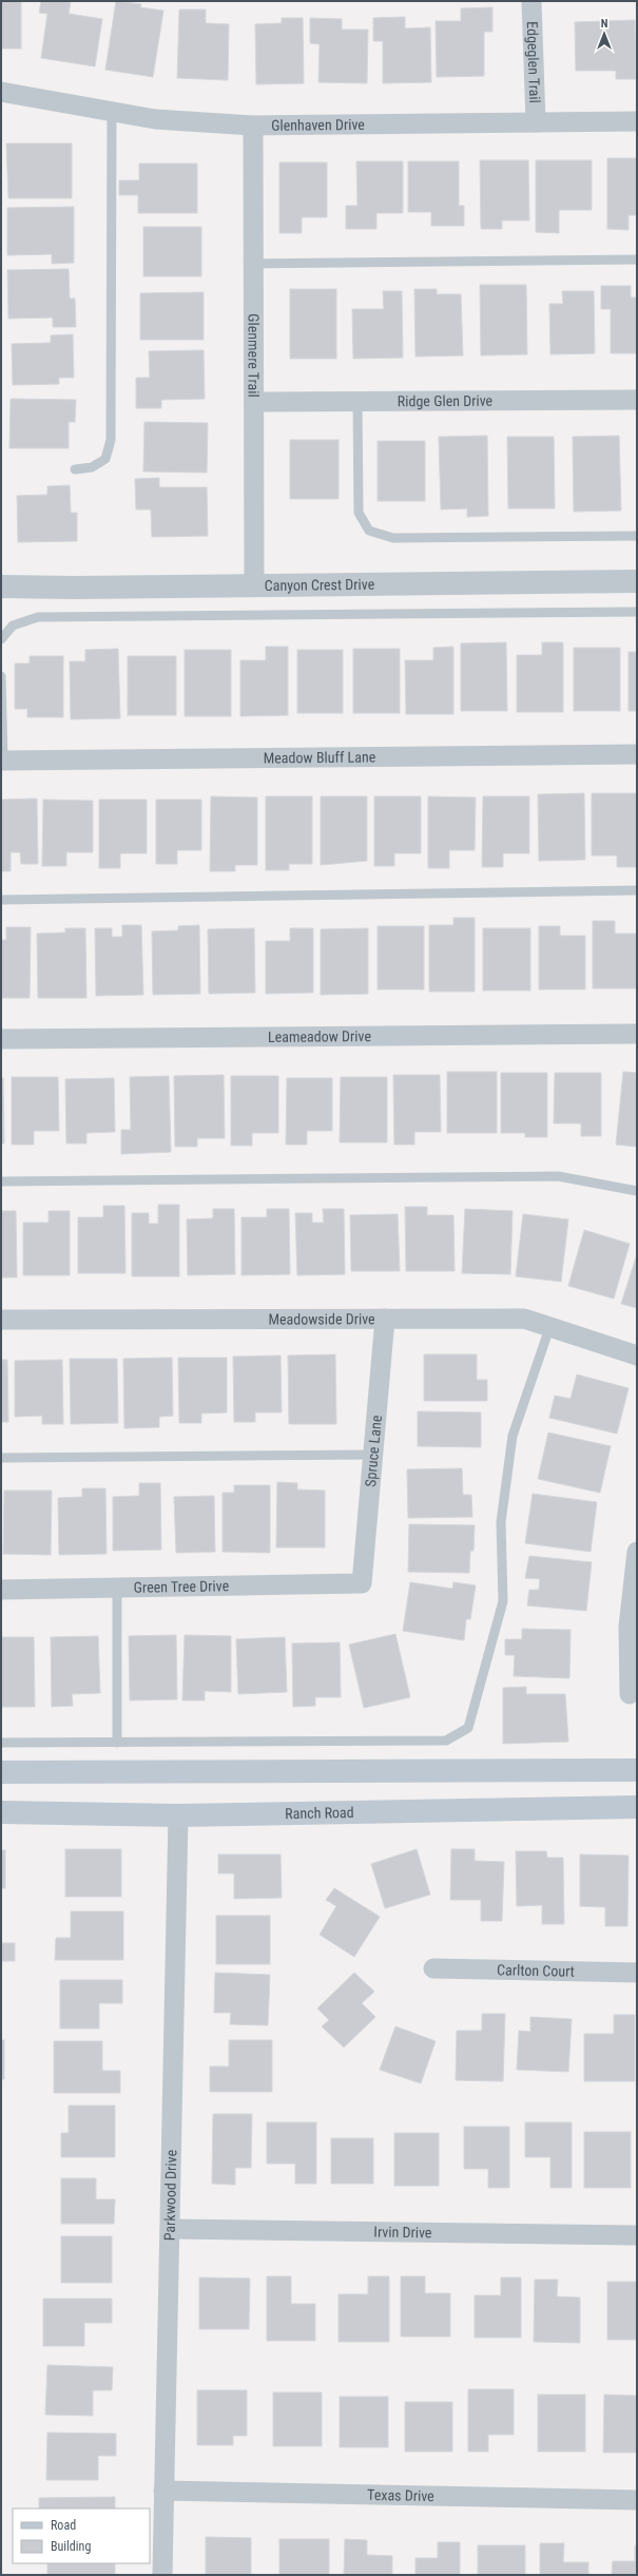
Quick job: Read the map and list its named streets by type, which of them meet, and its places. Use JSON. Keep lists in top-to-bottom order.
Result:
{
  "streets": {
    "main road": ["Ranch Road"],
    "street": [
      "Edgeglen Trail",
      "Glenhaven Drive",
      "Glenmere Trail",
      "Ridge Glen Drive",
      "Canyon Crest Drive",
      "Meadow Bluff Lane",
      "Leameadow Drive",
      "Meadowside Drive",
      "Spruce Lane",
      "Green Tree Drive",
      "Carlton Court",
      "Parkwood Drive",
      "Irvin Drive",
      "Texas Drive"
    ]
  },
  "crossings": [
    ["Edgeglen Trail", "Glenhaven Drive"],
    ["Glenhaven Drive", "Glenmere Trail"],
    ["Glenmere Trail", "Ridge Glen Drive"],
    ["Glenmere Trail", "Canyon Crest Drive"],
    ["Meadowside Drive", "Spruce Lane"],
    ["Spruce Lane", "Green Tree Drive"],
    ["Ranch Road", "Parkwood Drive"],
    ["Parkwood Drive", "Irvin Drive"],
    ["Parkwood Drive", "Texas Drive"]
  ],
  "legend": ["Road", "Building"],
  "north": "top"
}
